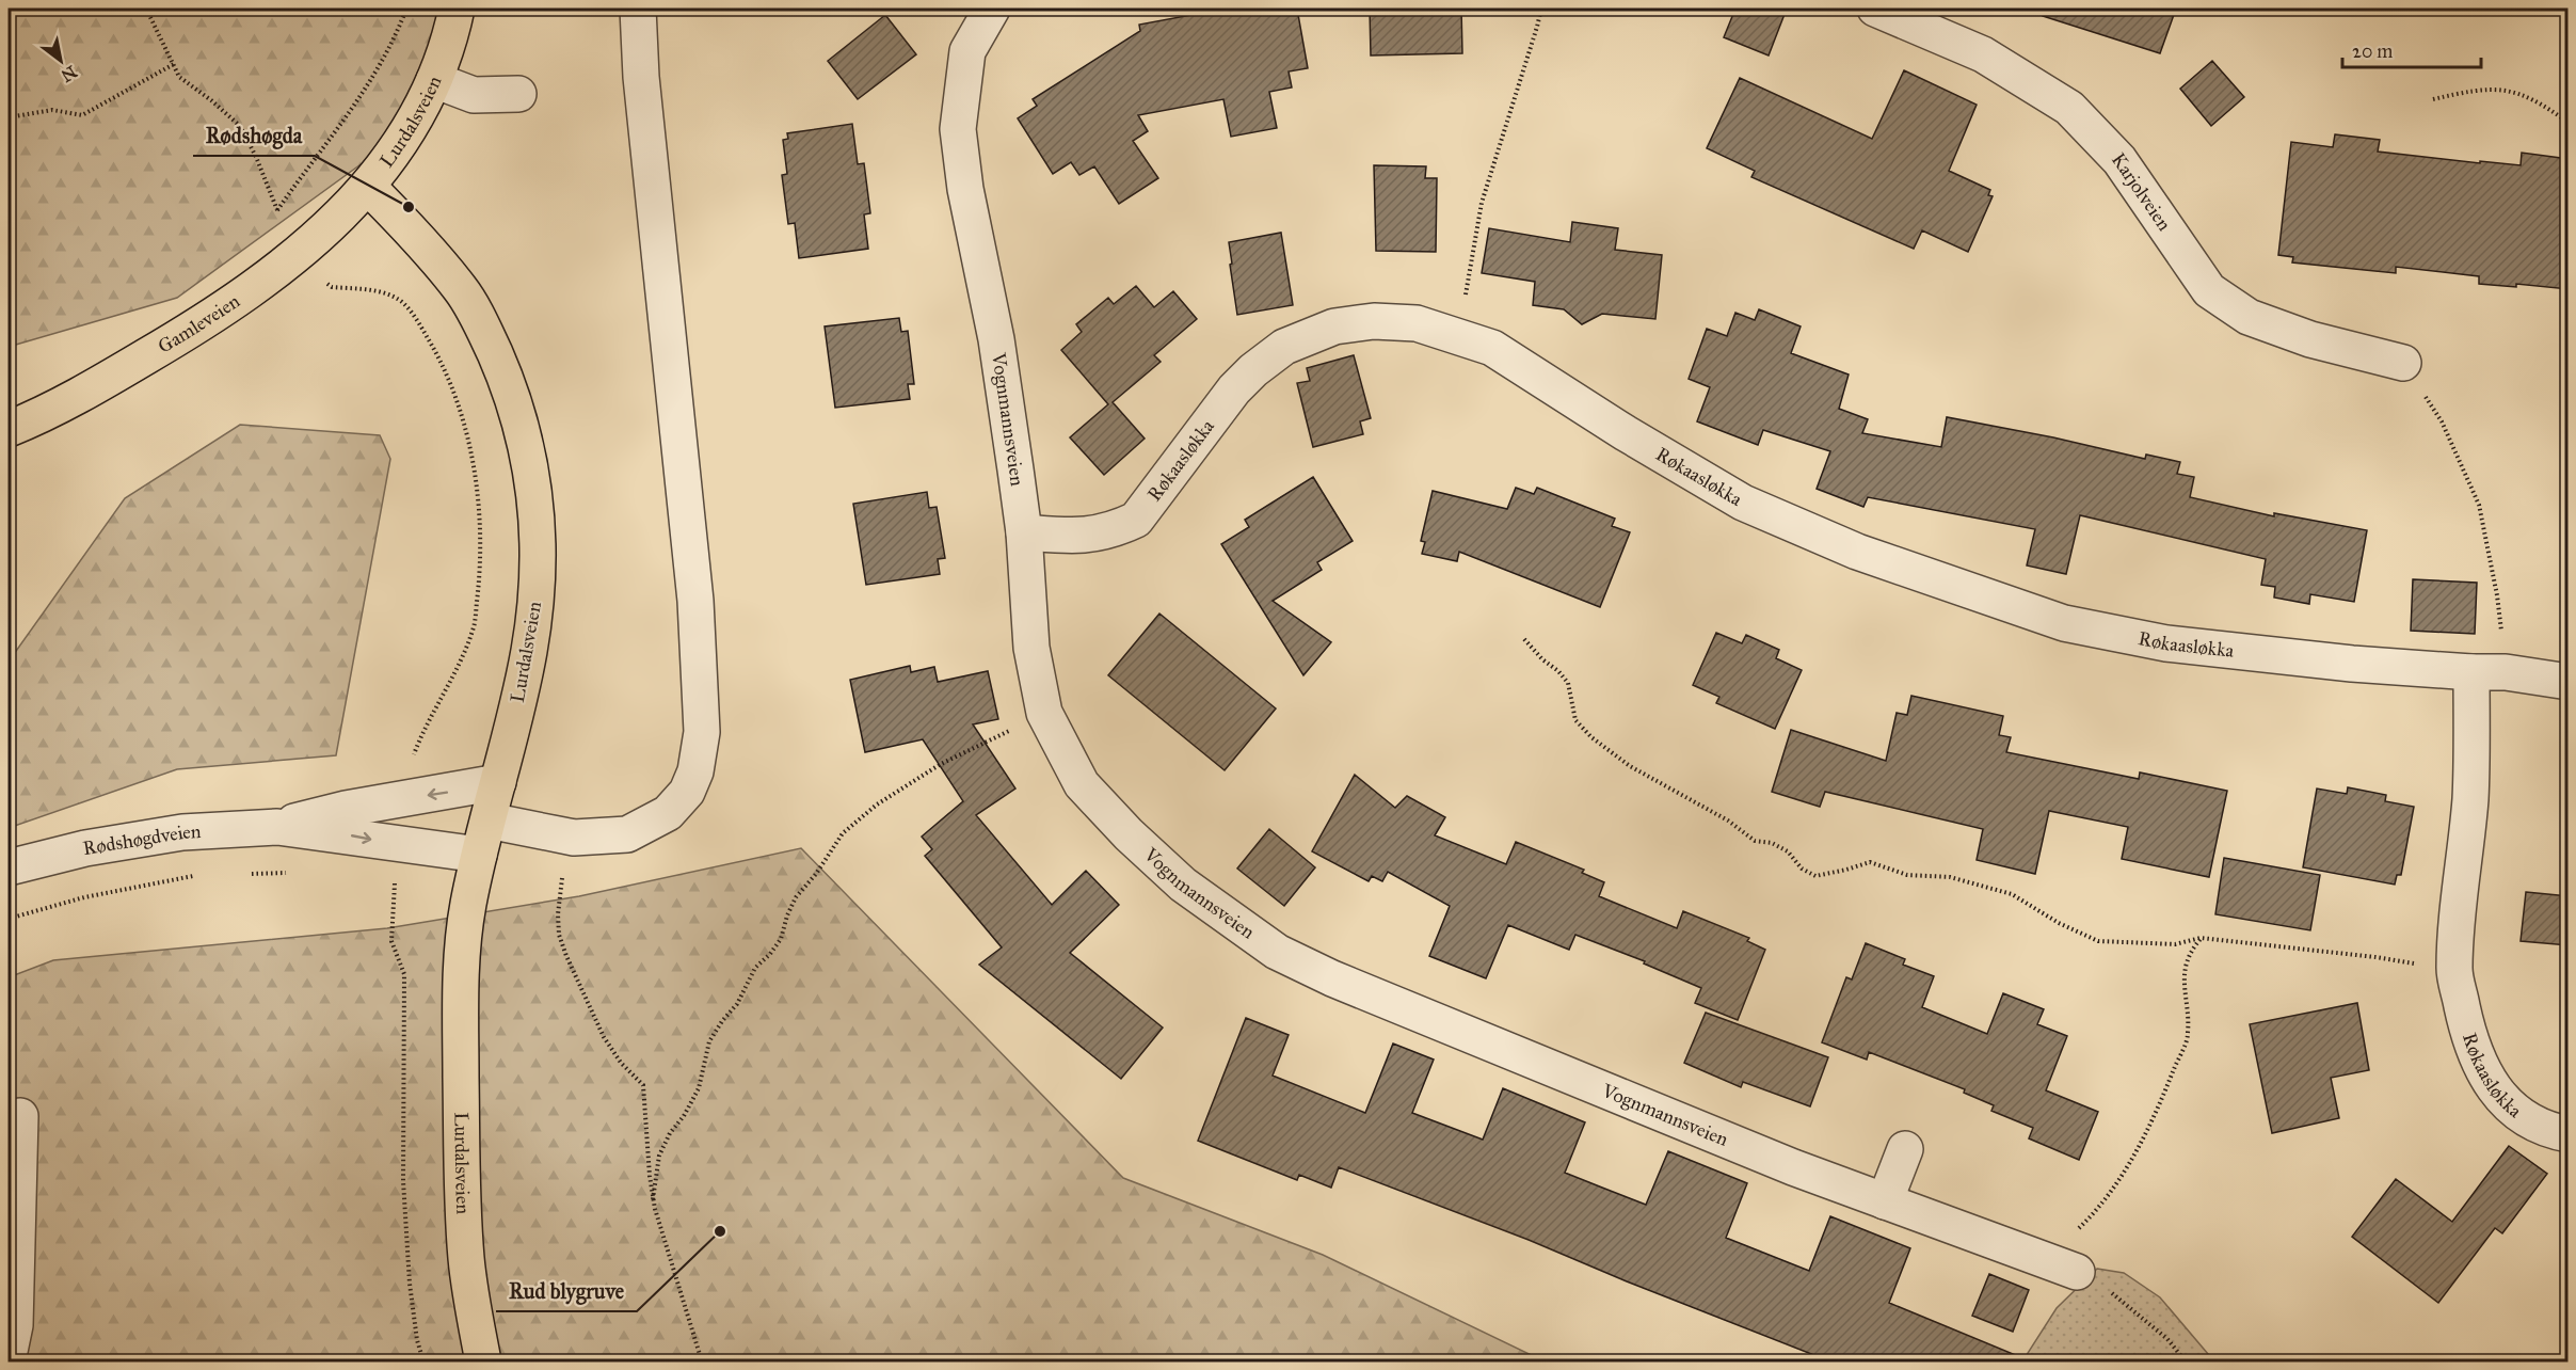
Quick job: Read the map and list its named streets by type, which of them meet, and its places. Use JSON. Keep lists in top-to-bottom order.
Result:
{
  "streets": {
    "main road": ["Lurdalsveien", "Gamleveien"],
    "street": [
      "Karjolveien",
      "Vognmannsveien",
      "Røkaasløkka",
      "Rødshøgdveien"
    ]
  },
  "crossings": [
    ["Lurdalsveien", "Gamleveien"],
    ["Lurdalsveien", "Rødshøgdveien"],
    ["Vognmannsveien", "Røkaasløkka"]
  ],
  "places": ["Rødshøgda", "Rud blygruve"],
  "scale_bar": "20 m",
  "north": "bottom right"
}
